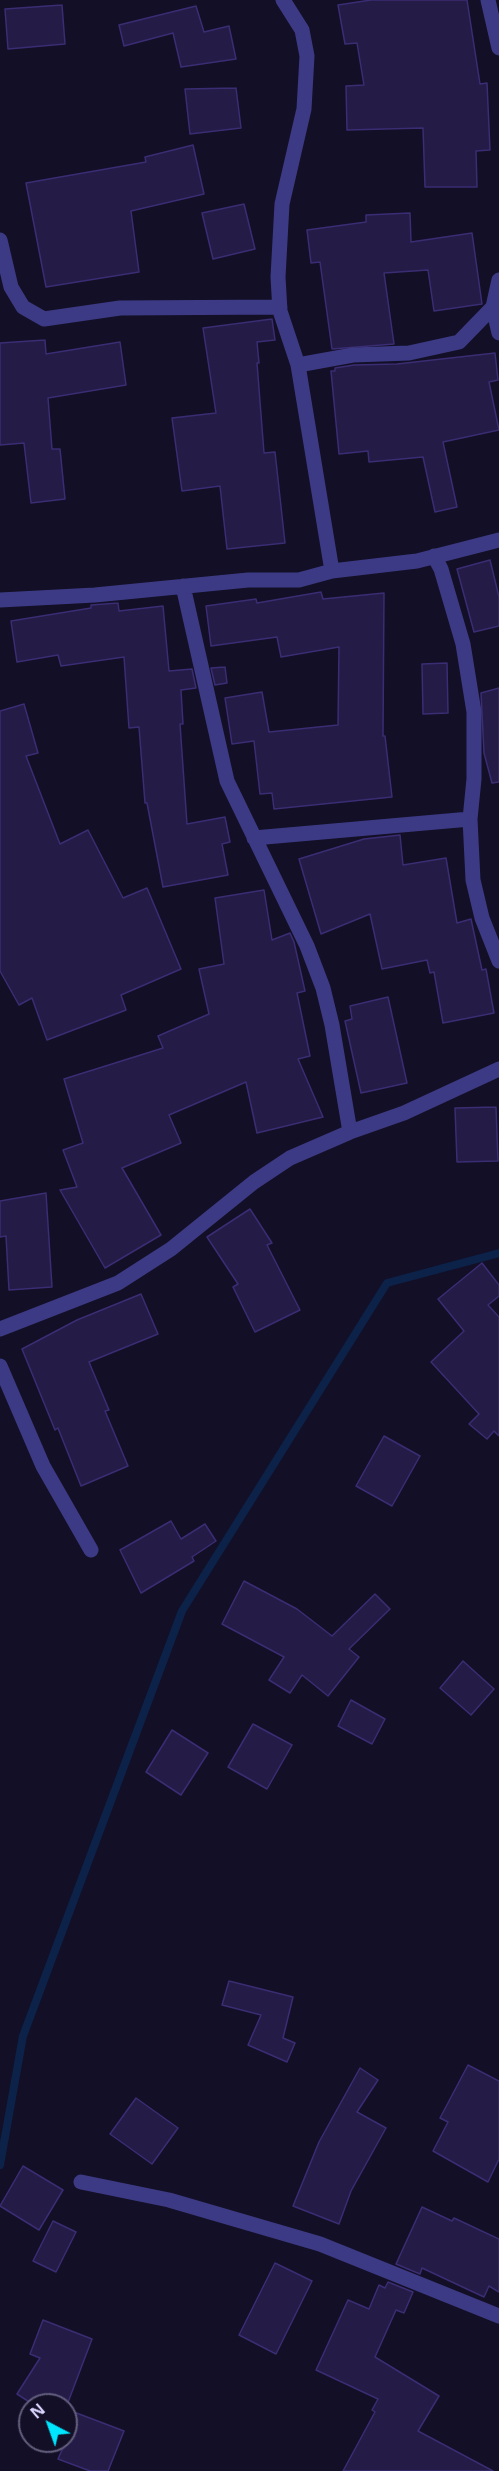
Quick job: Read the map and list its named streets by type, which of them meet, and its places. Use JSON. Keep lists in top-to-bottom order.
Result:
{
  "north": "top left"
}
